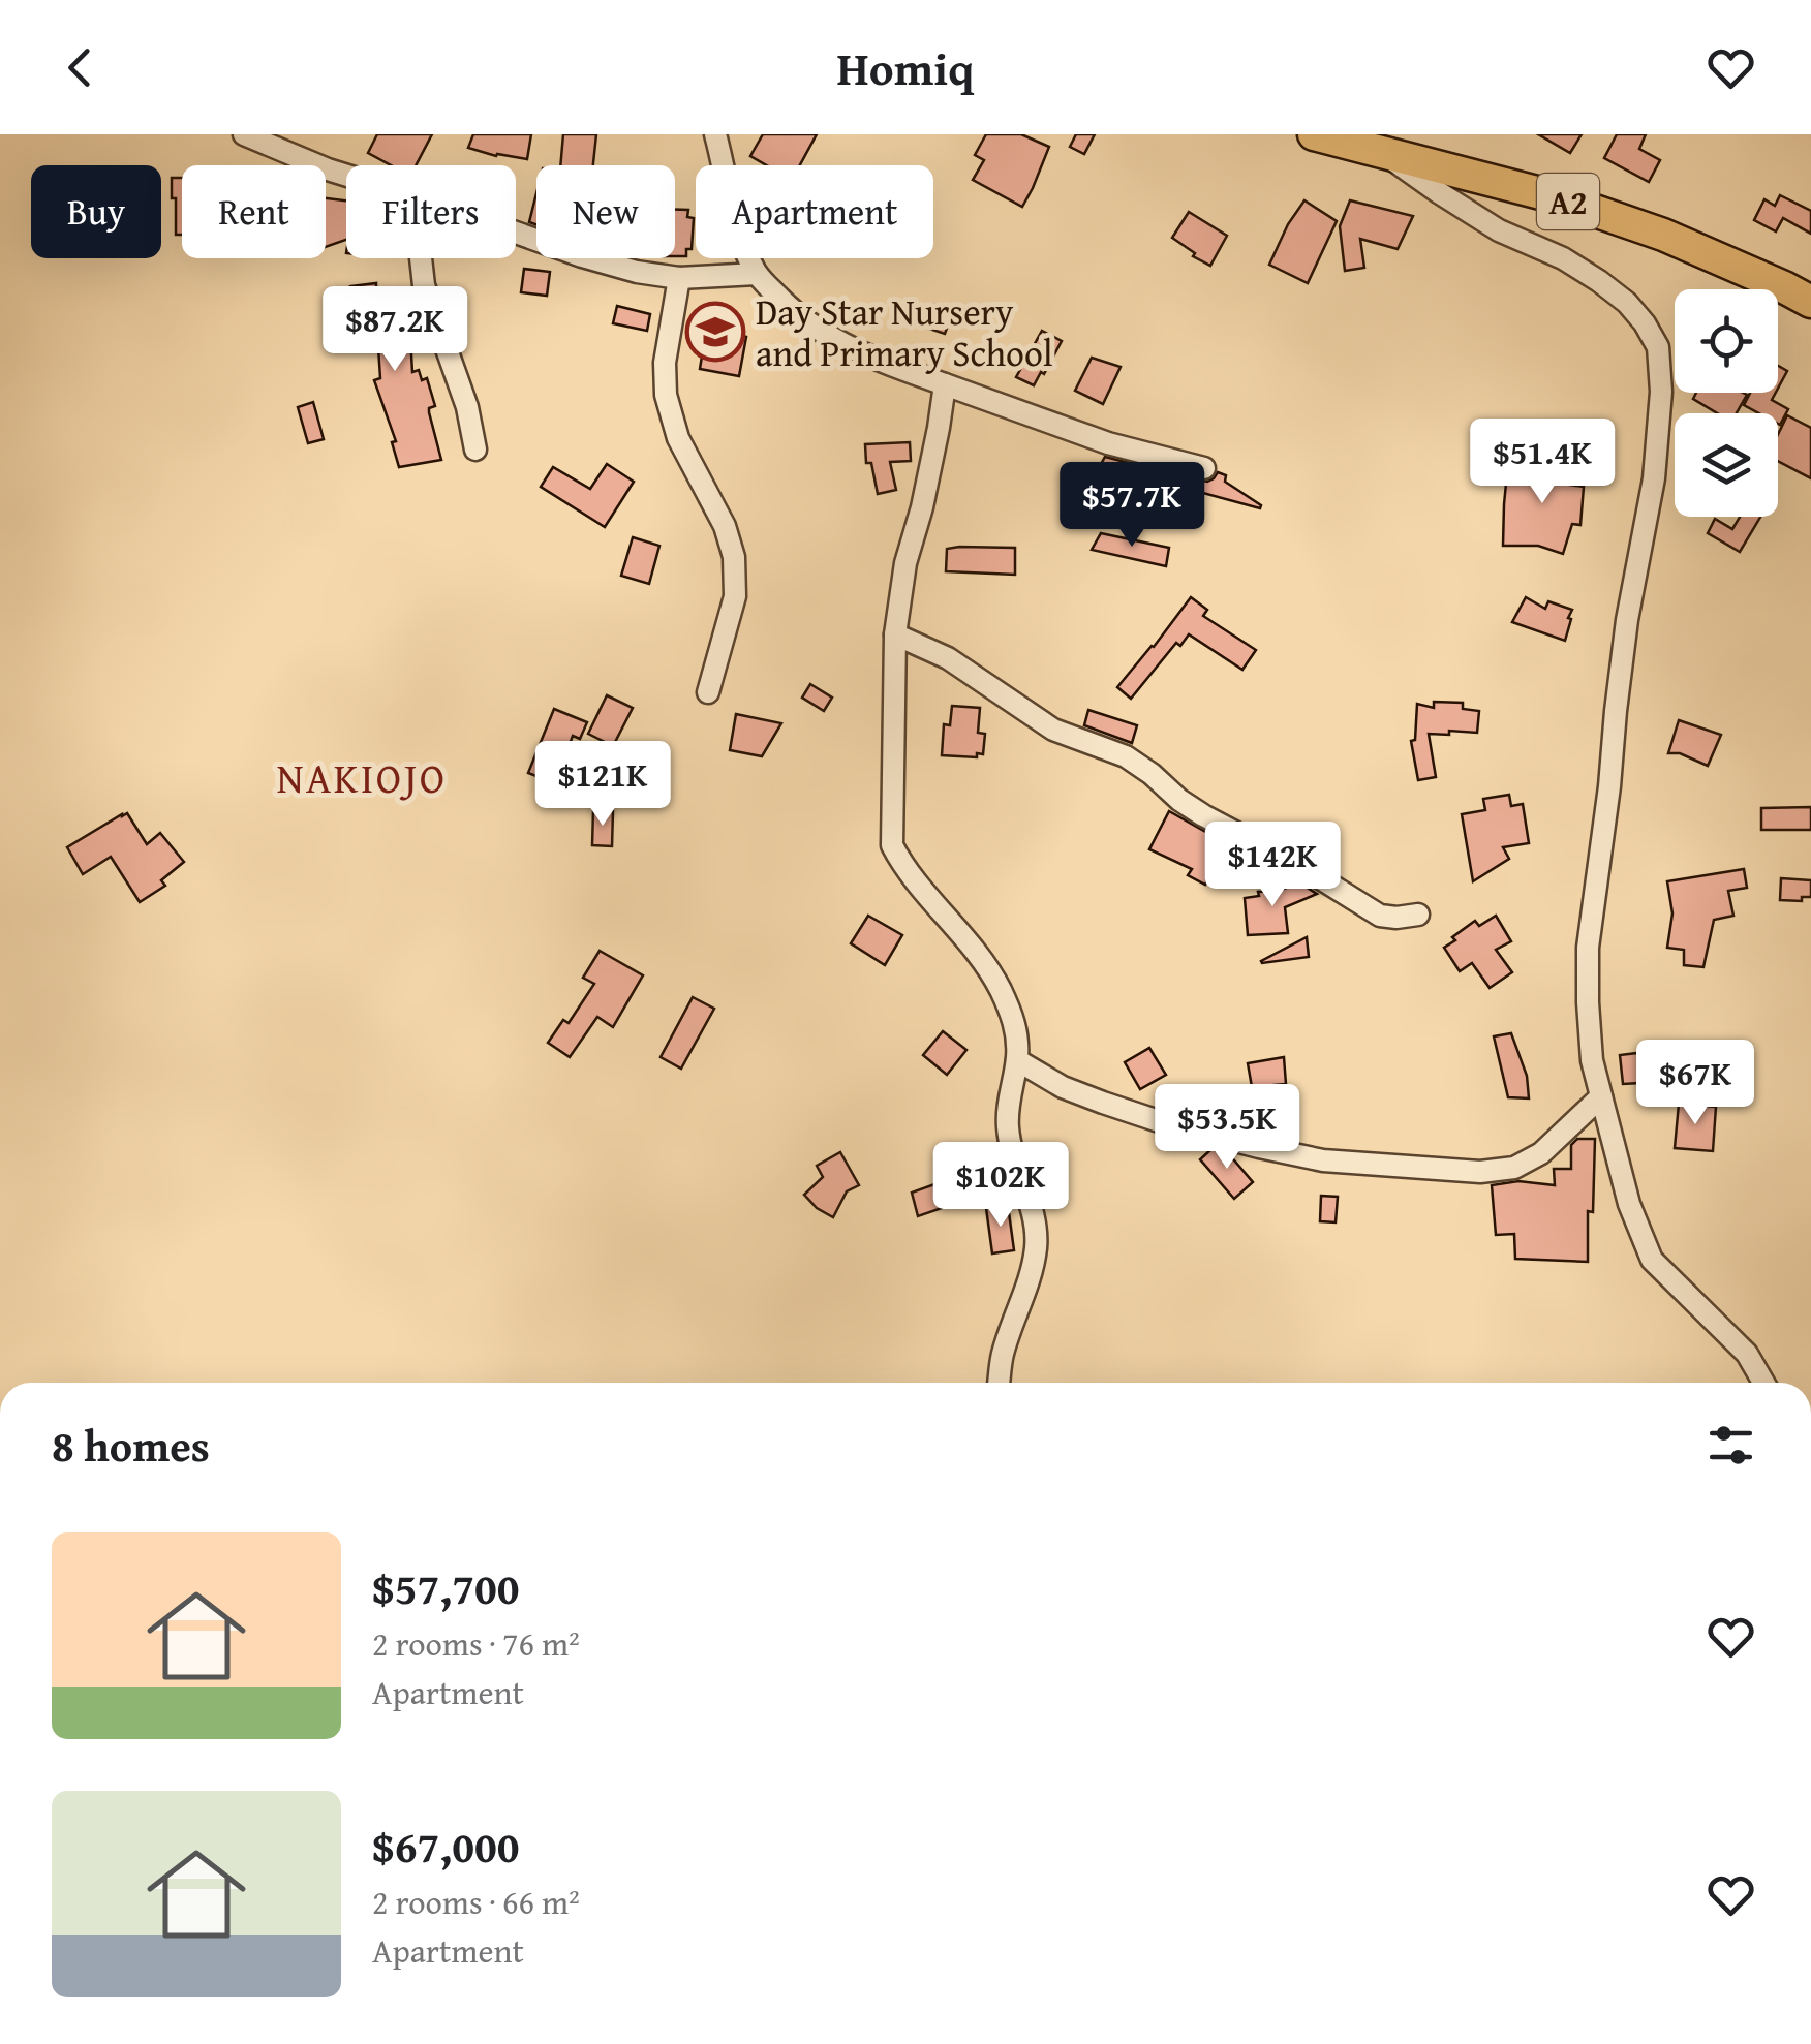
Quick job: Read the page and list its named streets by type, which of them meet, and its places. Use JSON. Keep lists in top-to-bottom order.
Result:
{
  "streets": {
    "main road": ["A2"]
  },
  "districts": ["NAKIOJO"],
  "places": {
    "school or university": ["Day Star Nursery and Primary School"]
  },
  "page": {
    "header": "Homiq",
    "chip": [
      "Buy",
      "Rent",
      "Filters",
      "New",
      "Apartment"
    ],
    "price": [
      "$87.2K",
      "$51.4K",
      "$57.7K",
      "$121K",
      "$142K",
      "$67K",
      "$53.5K",
      "$102K"
    ],
    "heading": "8 homes",
    "list": [
      {
        "name": "$57,700",
        "note": "2 rooms · 76 m² · Apartment"
      },
      {
        "name": "$67,000",
        "note": "2 rooms · 66 m² · Apartment"
      }
    ]
  }
}
